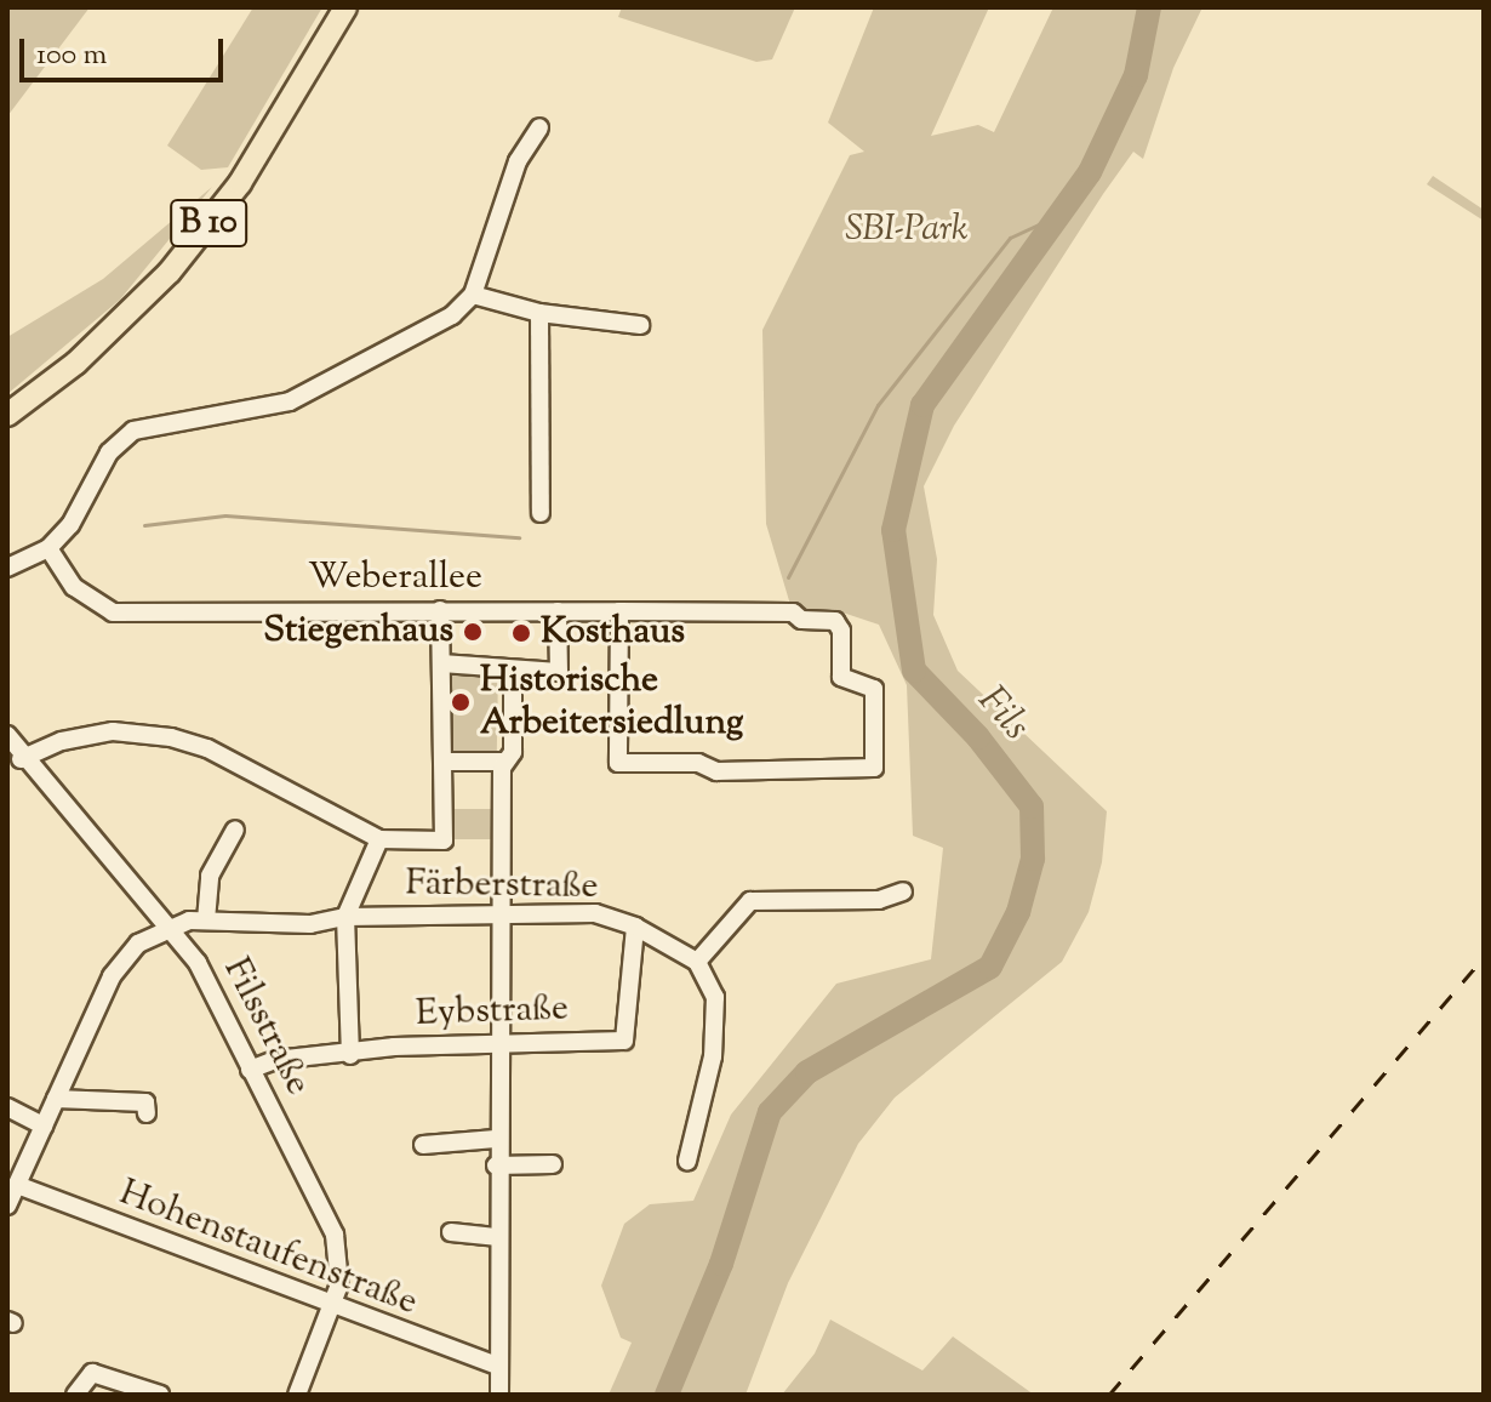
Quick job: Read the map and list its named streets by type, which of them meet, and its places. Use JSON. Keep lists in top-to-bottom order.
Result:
{
  "streets": {
    "main road": ["B 10"],
    "street": [
      "Weberallee",
      "Färberstraße",
      "Eybstraße",
      "Filsstraße",
      "Hohenstaufenstraße"
    ]
  },
  "crossings": [
    ["Färberstraße", "Eybstraße"],
    ["Färberstraße", "Filsstraße"],
    ["Eybstraße", "Filsstraße"],
    ["Filsstraße", "Hohenstaufenstraße"]
  ],
  "water": ["Fils"],
  "parks": ["SBI-Park"],
  "places": ["Stiegenhaus", "Kosthaus", "Historische Arbeitersiedlung"],
  "scale_bar": "100 m"
}
